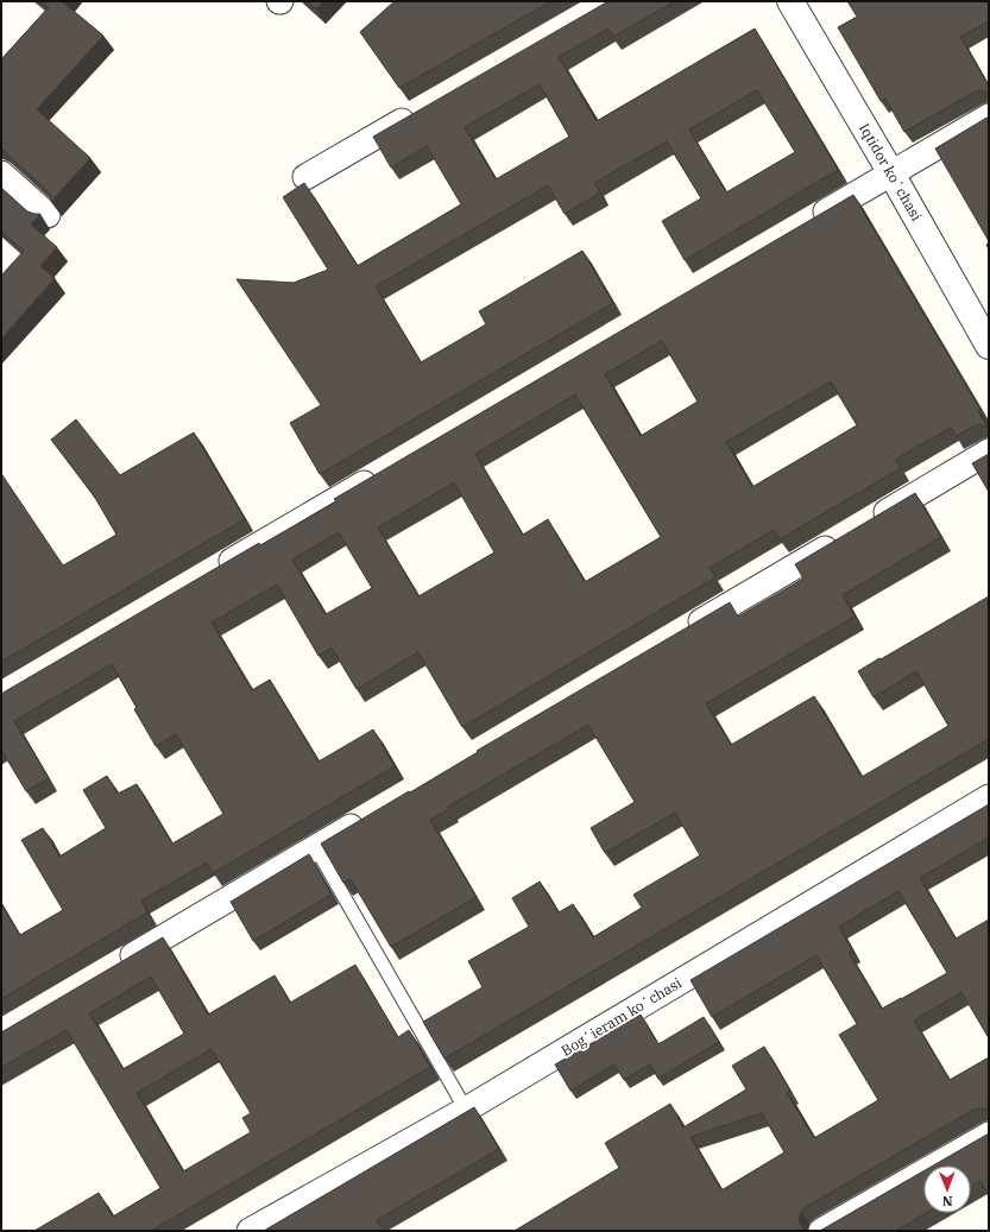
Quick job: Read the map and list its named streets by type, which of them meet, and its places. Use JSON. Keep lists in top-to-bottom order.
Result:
{
  "streets": {
    "street": ["Iqtidor koʻchasi", "Bogʻieram koʻchasi"]
  },
  "north": "bottom"
}
